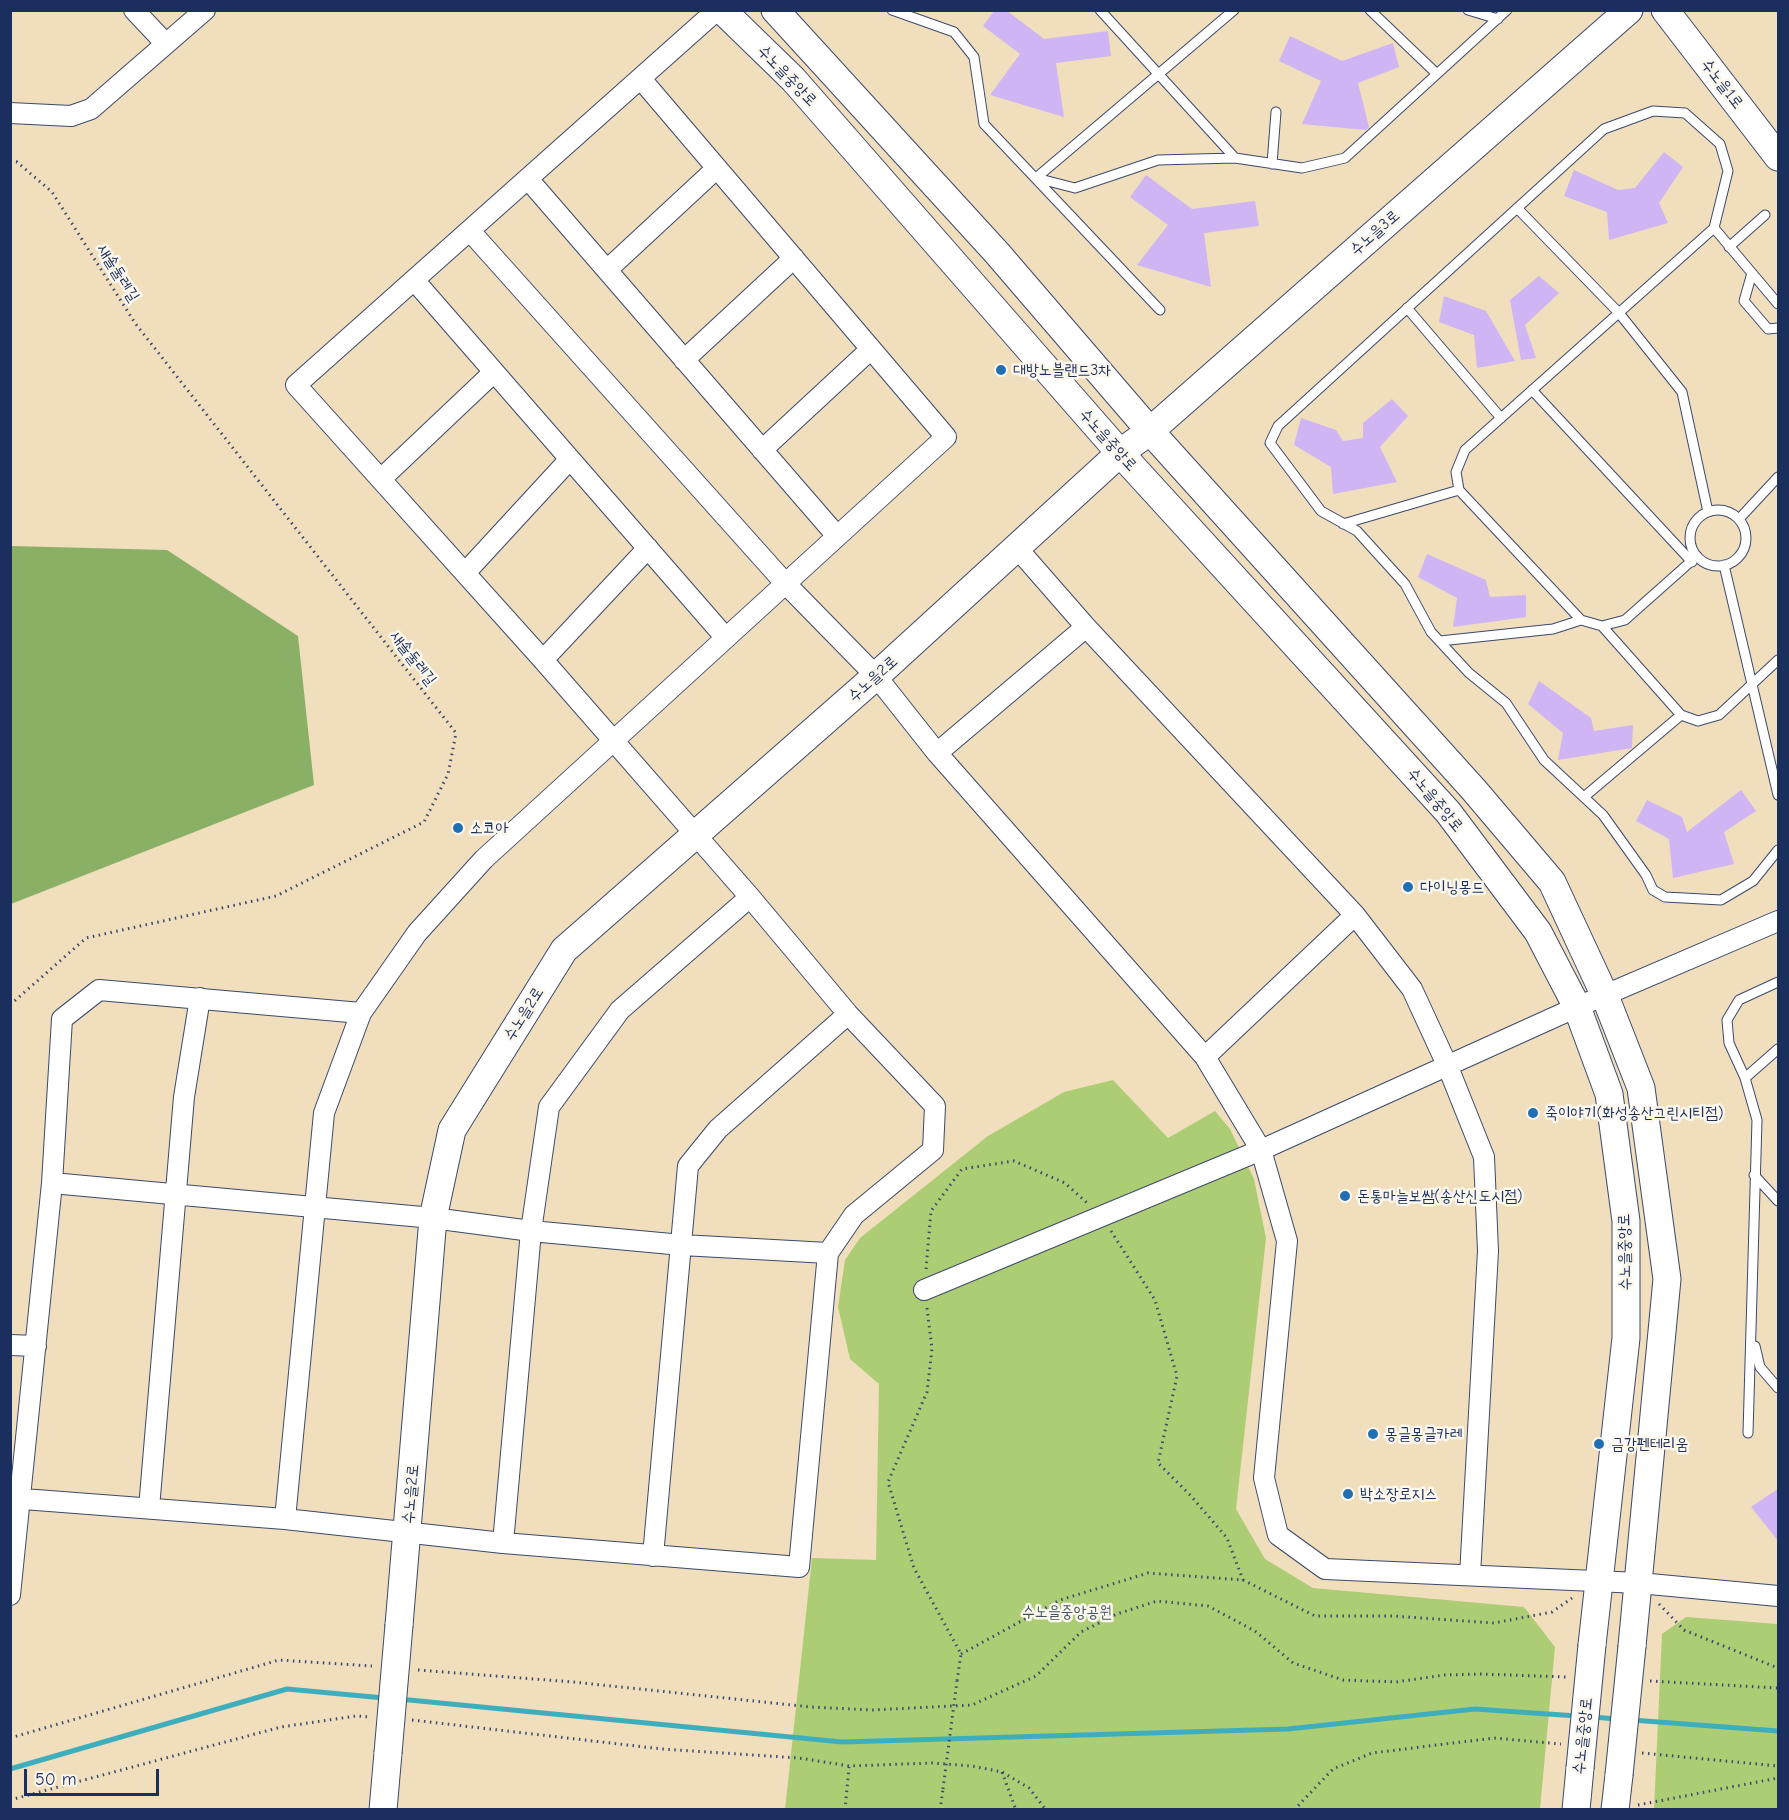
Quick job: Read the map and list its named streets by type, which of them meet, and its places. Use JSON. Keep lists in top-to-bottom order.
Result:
{
  "streets": {
    "main road": [
      "수노을중앙로",
      "수노을1로",
      "수노을3로",
      "수노을2로"
    ],
    "path": ["새솔둘레길"]
  },
  "crossings": [
    ["수노을중앙로", "수노을3로"],
    ["수노을중앙로", "수노을2로"],
    ["수노을3로", "수노을2로"]
  ],
  "parks": ["수노을중앙공원"],
  "places": [
    "대방노블랜드3차",
    "소코아",
    "다이닝몽드",
    "죽이야기(화성송산그린시티점)",
    "돈통마늘보쌈(송산신도시점)",
    "몽글몽글카레",
    "금강펜테리움",
    "박소장로지스"
  ],
  "scale_bar": "50 m"
}
